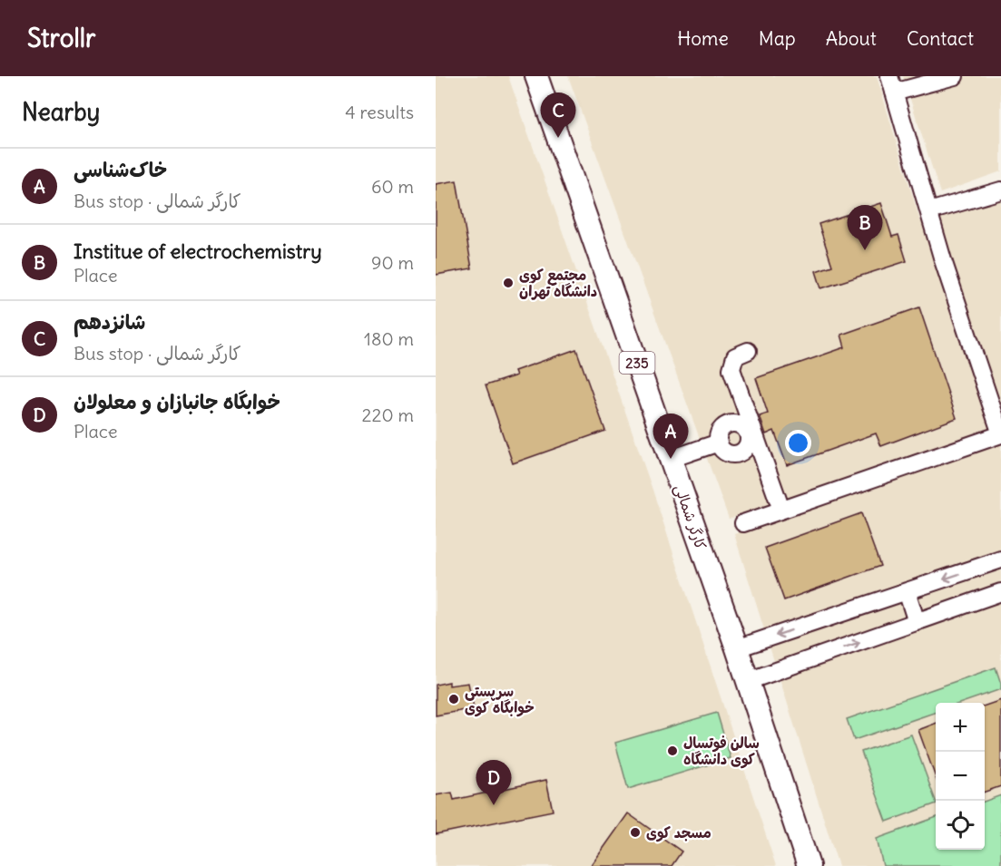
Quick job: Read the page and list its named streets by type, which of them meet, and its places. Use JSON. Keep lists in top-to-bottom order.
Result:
{
  "streets": {
    "main road": ["235", "کارگر شمالی"]
  },
  "places": [
    "مجتمع کوی دانشگاه تهران",
    "سرپستی خوابگاه کوی",
    "سالن فوتسال کوی دانشگاه",
    "مسجد کوی"
  ],
  "page": {
    "header": "Strollr",
    "nav": [
      "Home",
      "Map",
      "About",
      "Contact"
    ],
    "heading": ["Nearby", "4 results"],
    "pins": [
      "C",
      "B",
      "A",
      "D"
    ],
    "list": [
      {
        "mark": "A",
        "name": "خاک‌شناسی",
        "note": "Bus stop · کارگر شمالی",
        "value": "60 m"
      },
      {
        "mark": "B",
        "name": "Institue of electrochemistry",
        "note": "Place",
        "value": "90 m"
      },
      {
        "mark": "C",
        "name": "شانزدهم",
        "note": "Bus stop · کارگر شمالی",
        "value": "180 m"
      },
      {
        "mark": "D",
        "name": "خوابگاه جانبازان و معلولان",
        "note": "Place",
        "value": "220 m"
      }
    ],
    "map_buttons": ["+", "−"]
  }
}
